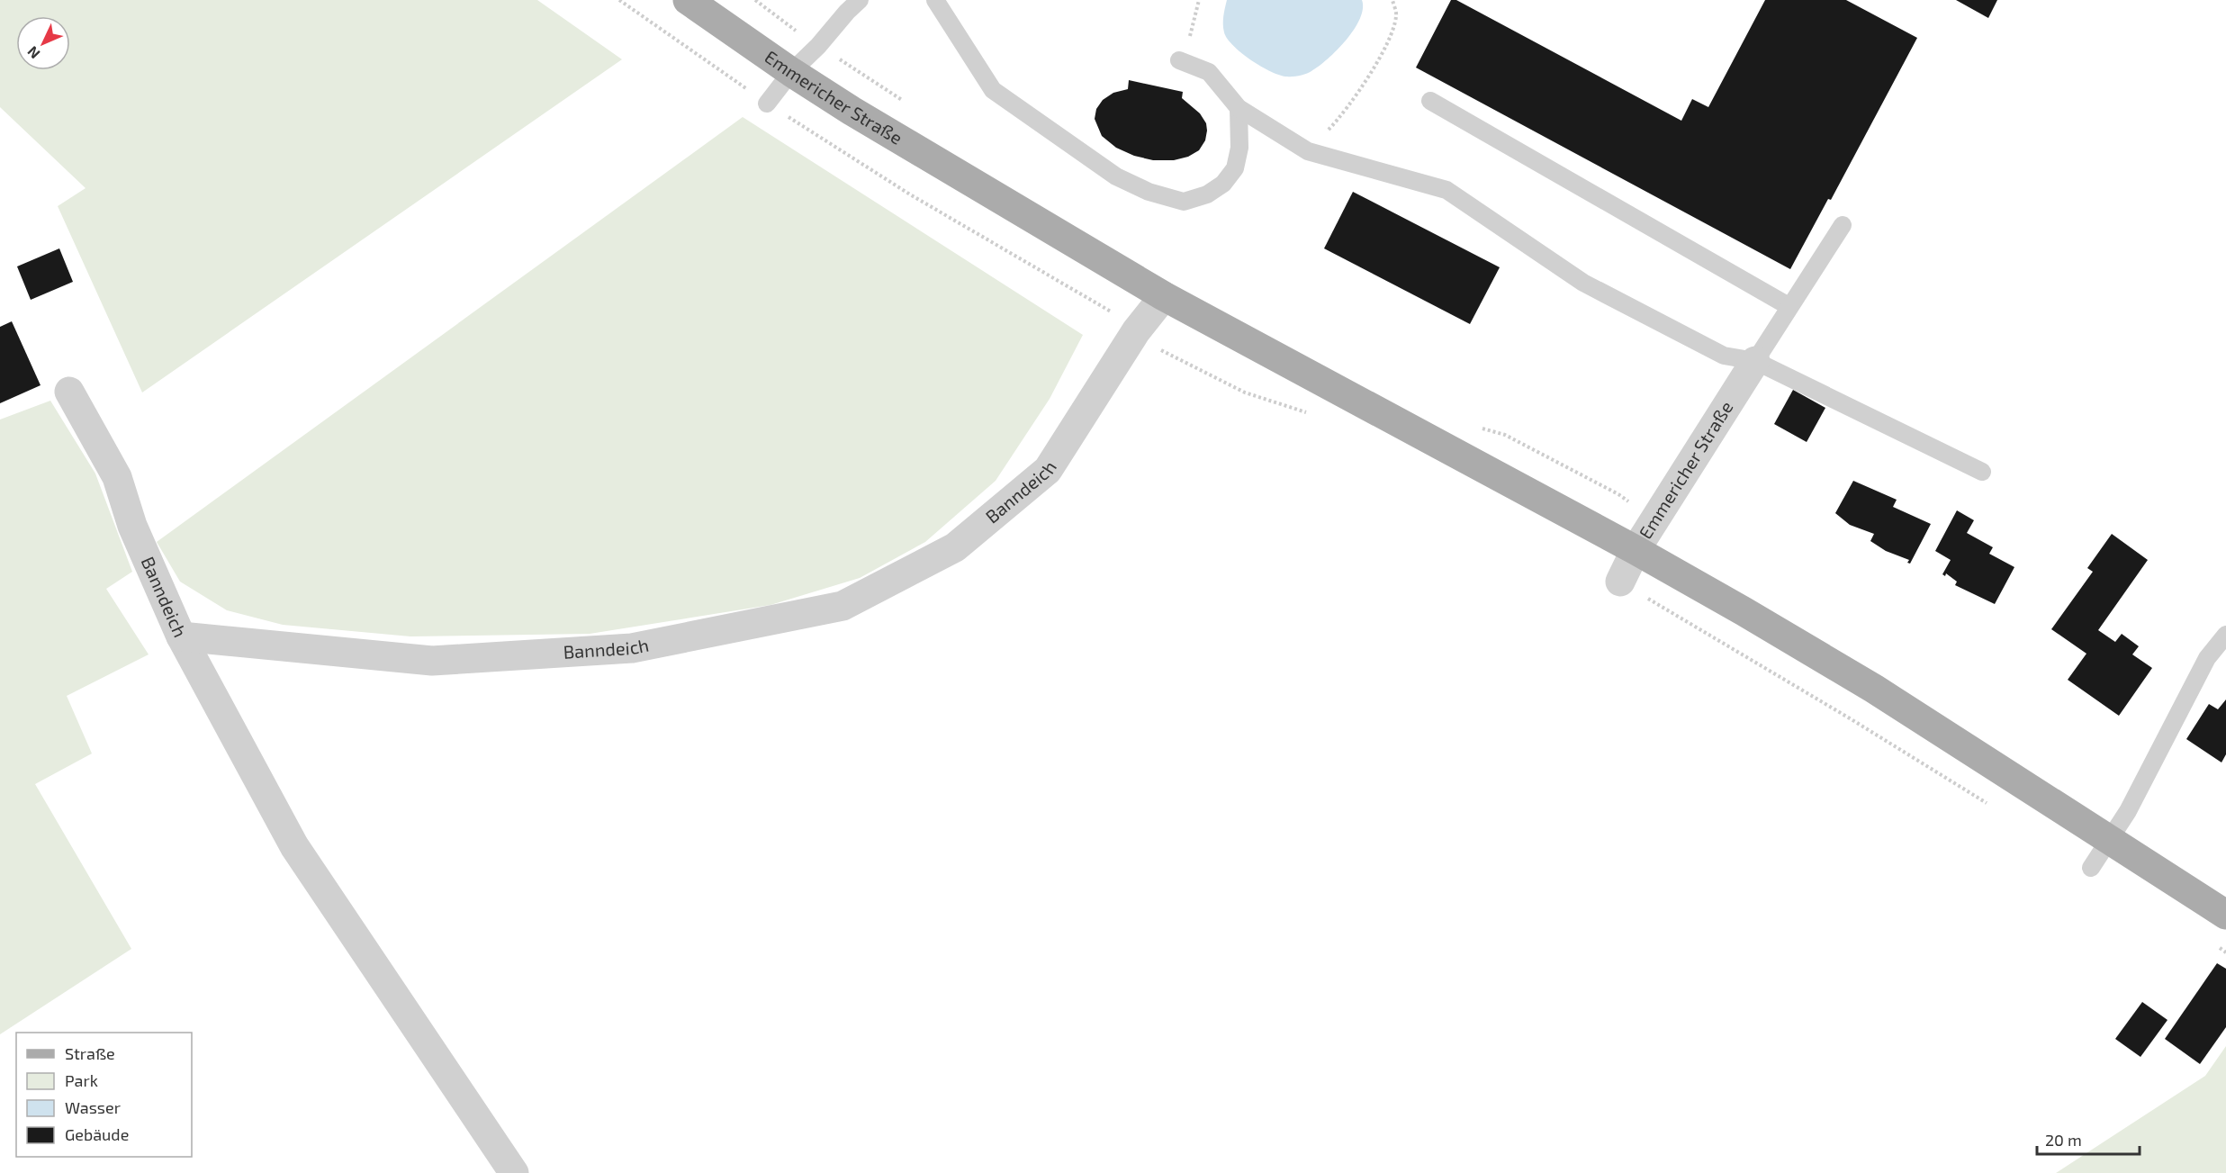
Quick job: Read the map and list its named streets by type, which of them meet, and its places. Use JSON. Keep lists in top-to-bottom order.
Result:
{
  "streets": {
    "main road": ["Emmericher Straße"],
    "street": ["Banndeich"]
  },
  "crossings": [
    ["Emmericher Straße", "Banndeich"]
  ],
  "legend": [
    "Straße",
    "Park",
    "Wasser",
    "Gebäude"
  ],
  "scale_bar": "20 m",
  "north": "bottom left"
}
